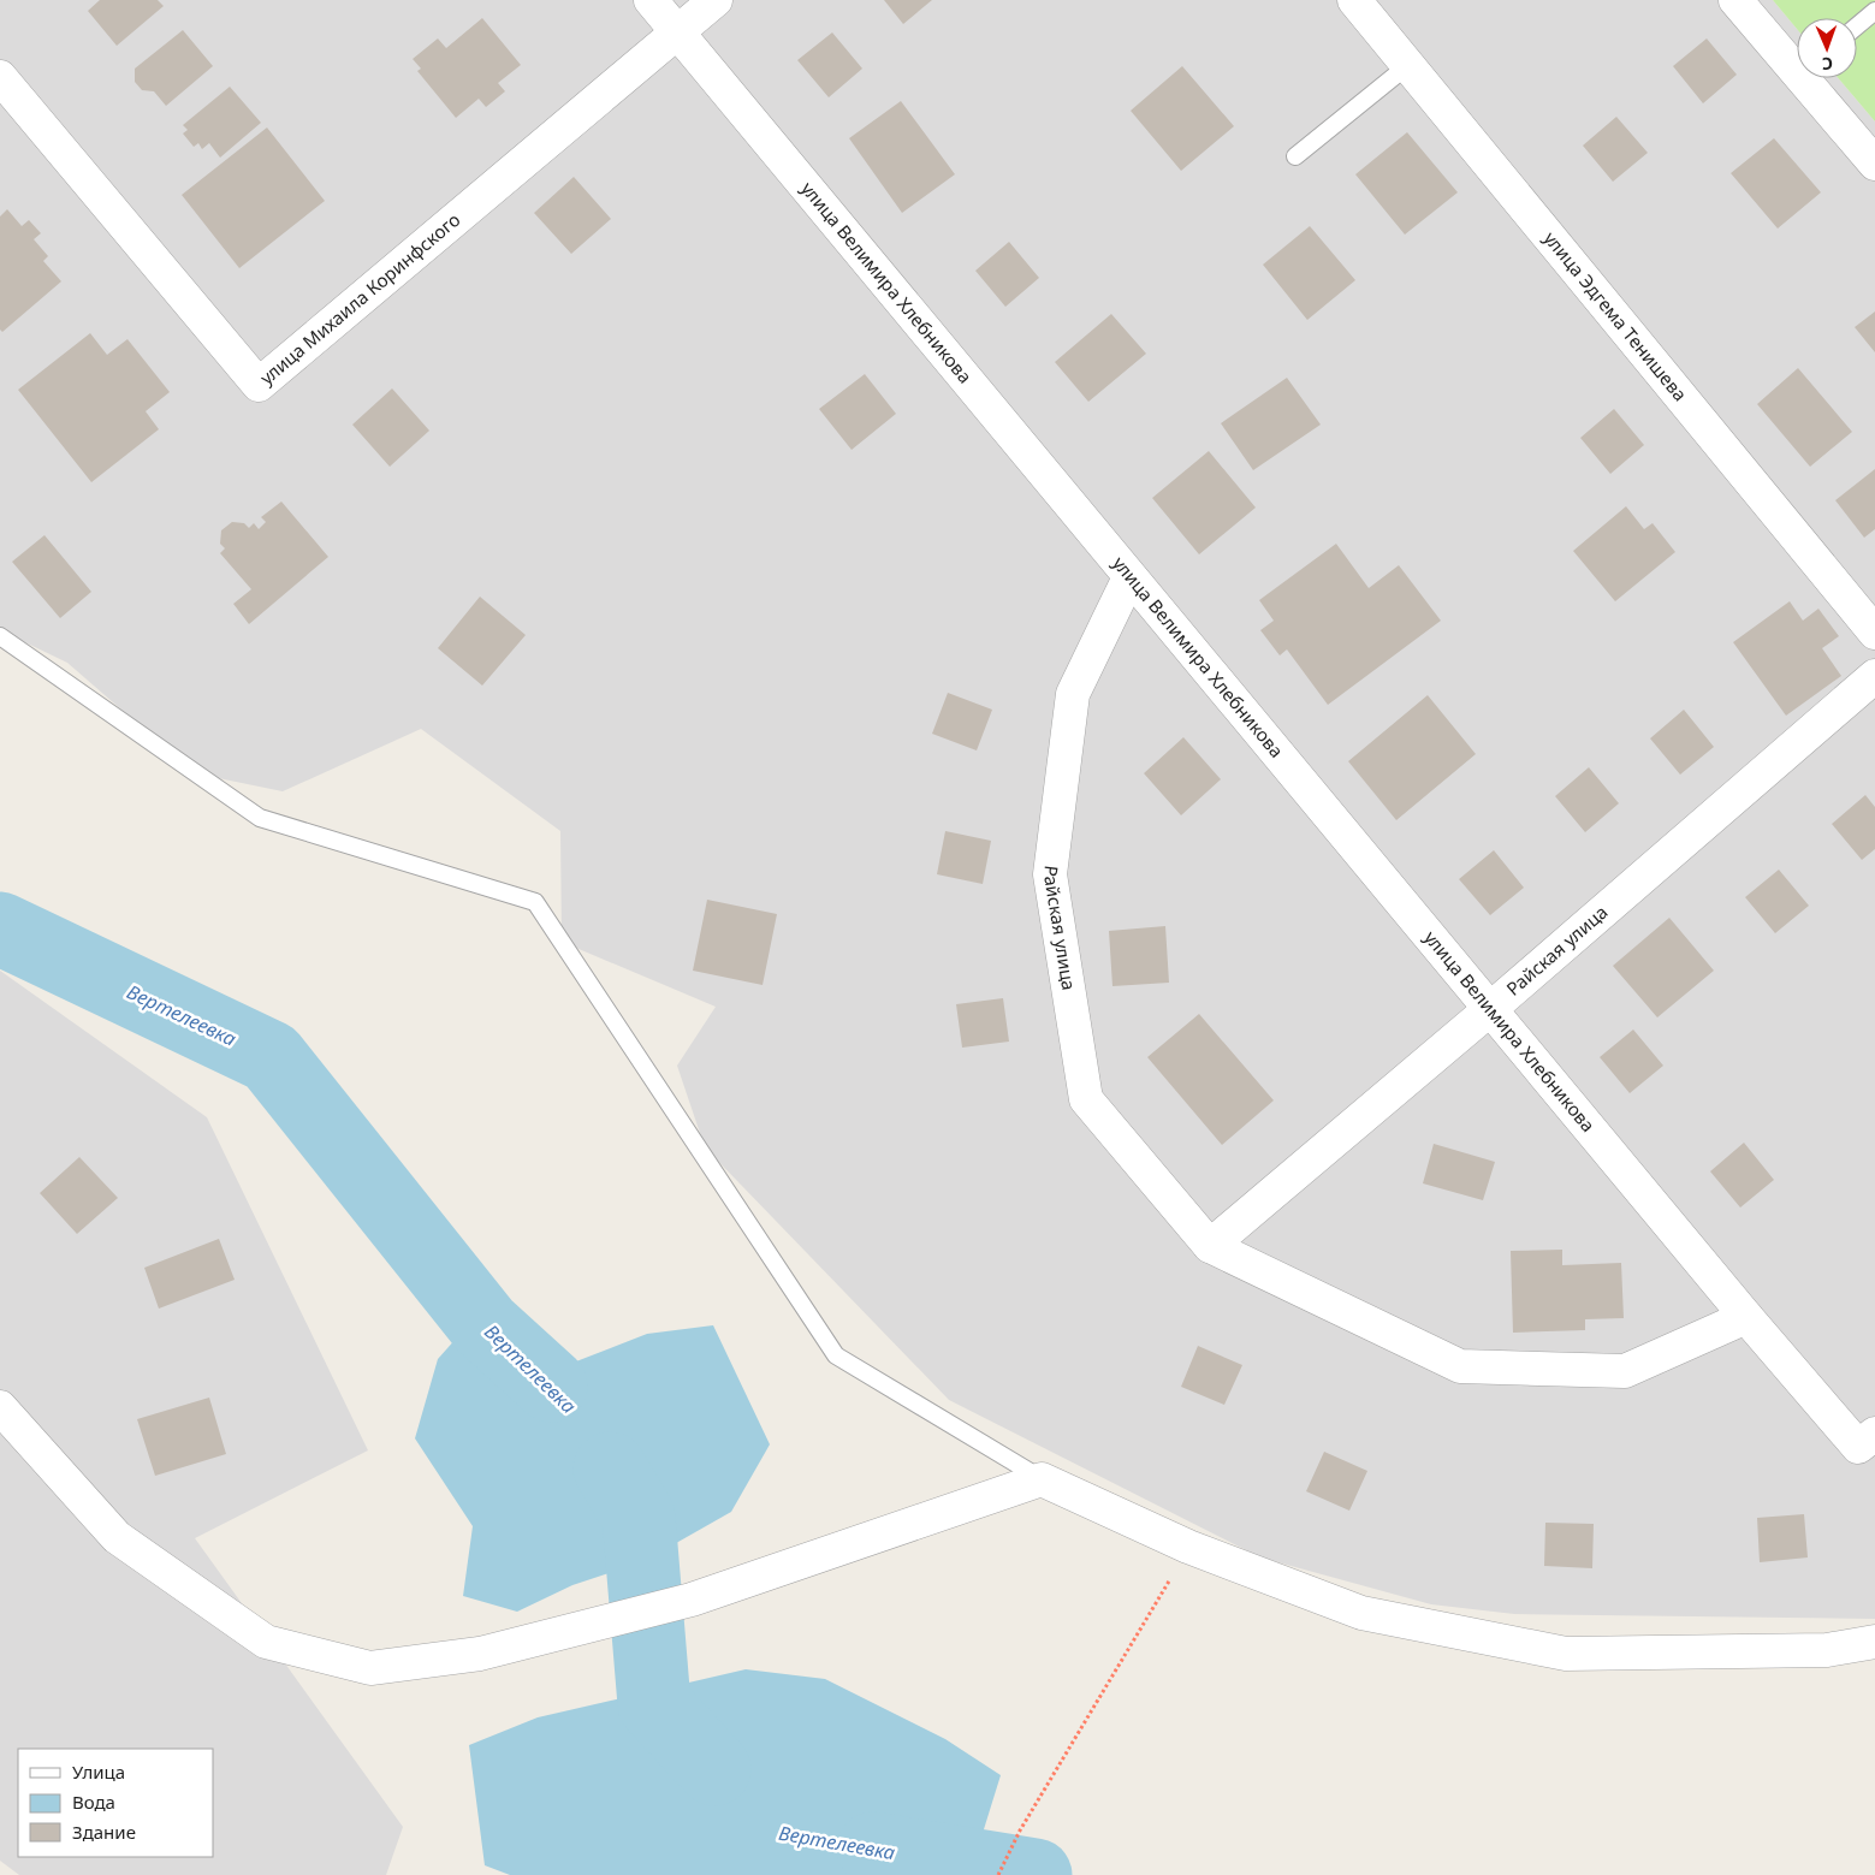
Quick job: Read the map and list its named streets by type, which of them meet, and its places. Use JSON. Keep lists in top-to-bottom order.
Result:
{
  "streets": {
    "street": [
      "улица Велимира Хлебникова",
      "улица Михаила Коринфского",
      "улица Эдгема Тенишева",
      "Райская улица"
    ]
  },
  "crossings": [
    ["улица Велимира Хлебникова", "улица Михаила Коринфского"],
    ["улица Велимира Хлебникова", "Райская улица"]
  ],
  "water": ["Вертелеевка"],
  "legend": ["Улица", "Вода", "Здание"],
  "north": "bottom"
}
